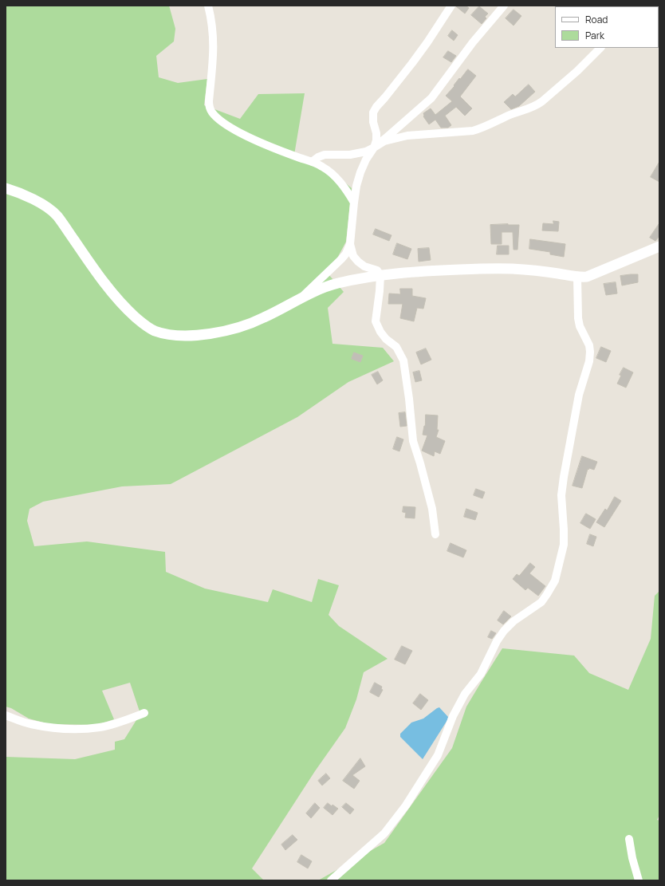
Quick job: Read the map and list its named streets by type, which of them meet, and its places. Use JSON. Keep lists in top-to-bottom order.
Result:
{
  "legend": ["Road", "Park"]
}
